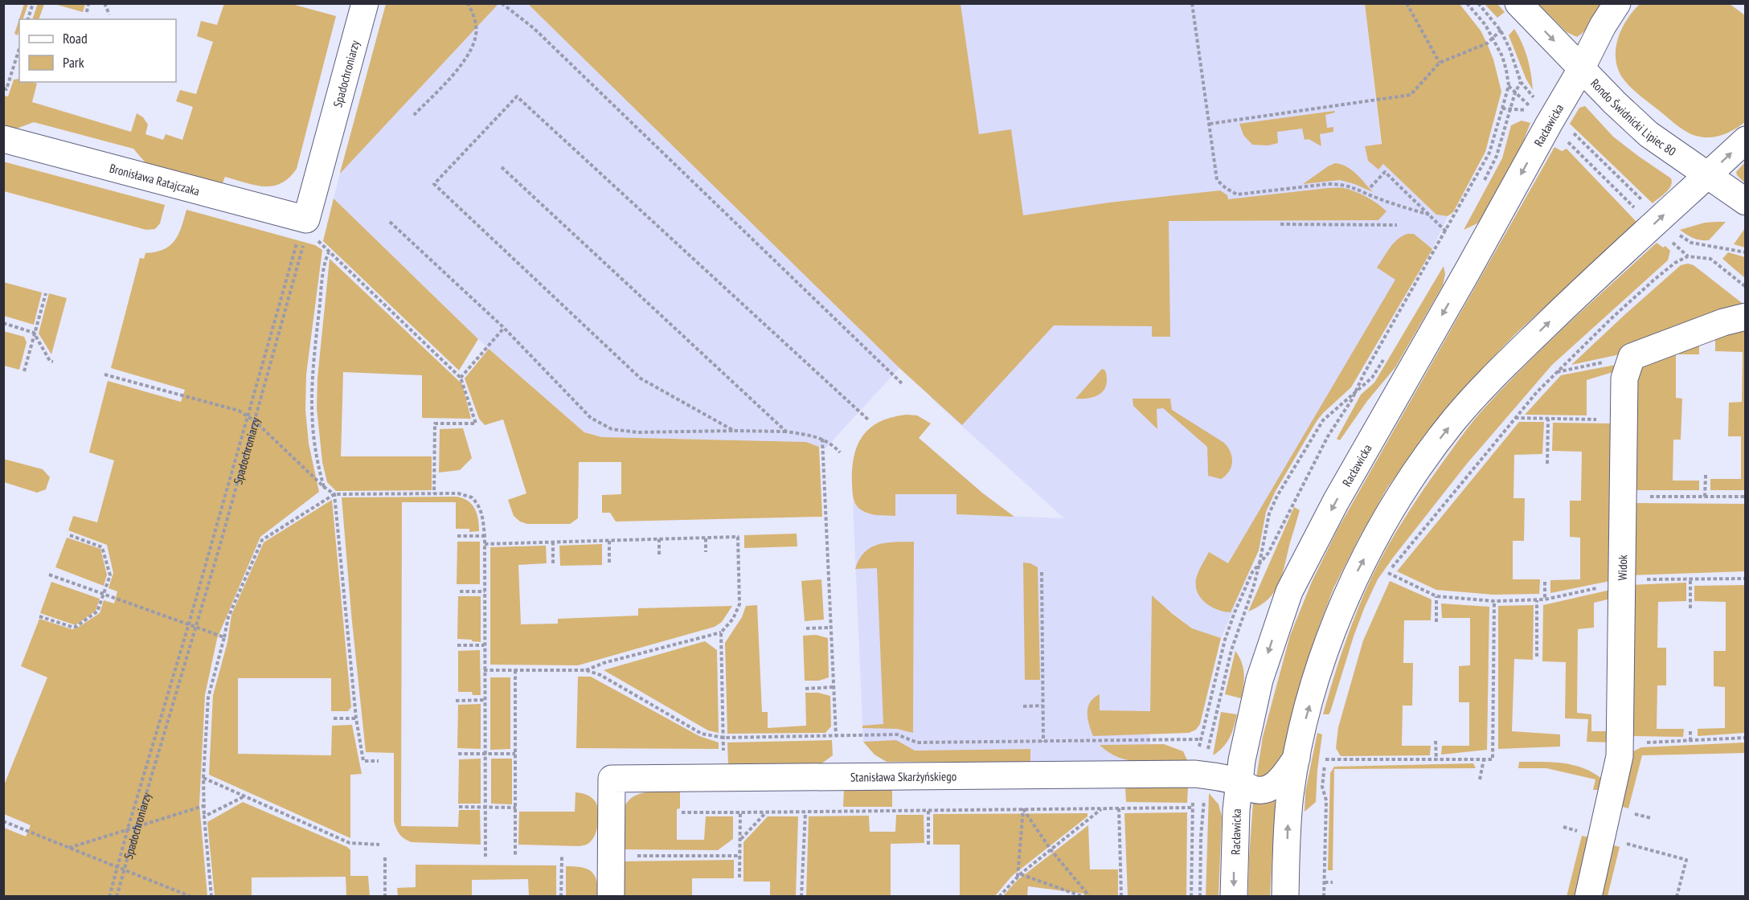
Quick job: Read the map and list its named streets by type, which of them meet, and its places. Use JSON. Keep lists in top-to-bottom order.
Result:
{
  "streets": {
    "street": [
      "Spadochroniarzy",
      "Rondo Świdnicki Lipiec 80",
      "Racławicka",
      "Bronisława Ratajczaka",
      "Widok",
      "Stanisława Skarżyńskiego"
    ]
  },
  "crossings": [
    ["Spadochroniarzy", "Bronisława Ratajczaka"],
    ["Rondo Świdnicki Lipiec 80", "Racławicka"],
    ["Racławicka", "Stanisława Skarżyńskiego"]
  ],
  "legend": ["Road", "Park"]
}
